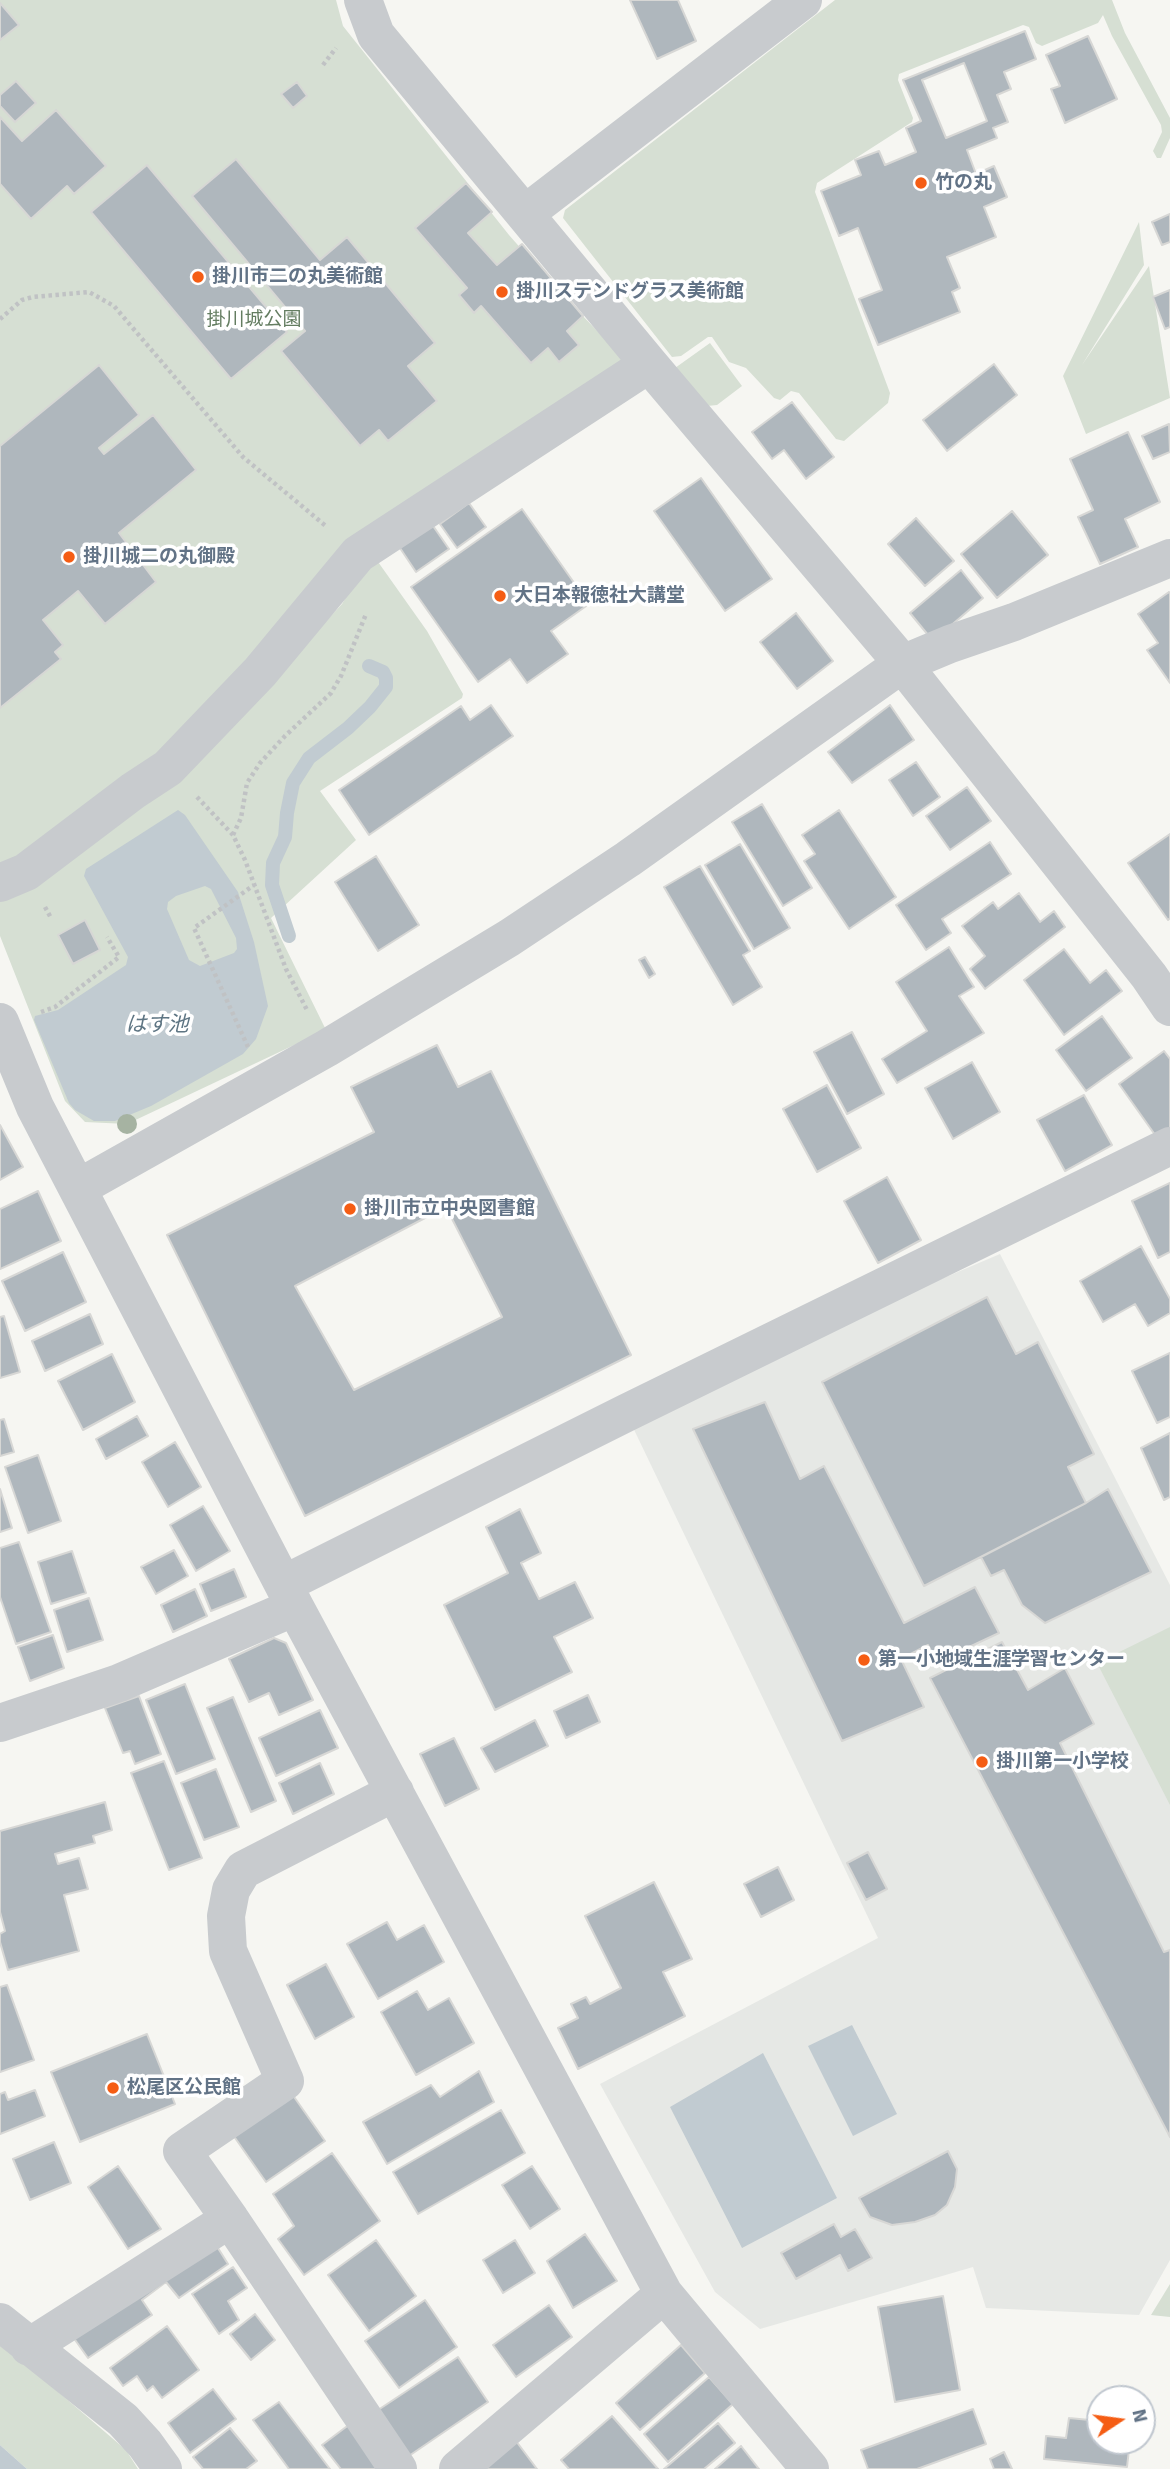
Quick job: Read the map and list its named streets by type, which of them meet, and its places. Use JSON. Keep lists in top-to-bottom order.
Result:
{
  "water": ["はす池"],
  "parks": ["掛川城公園"],
  "places": [
    "竹の丸",
    "掛川市二の丸美術館",
    "掛川ステンドグラス美術館",
    "掛川城二の丸御殿",
    "大日本報徳社大講堂",
    "掛川市立中央図書館",
    "第一小地域生涯学習センター",
    "掛川第一小学校",
    "松尾区公民館"
  ],
  "north": "right"
}
